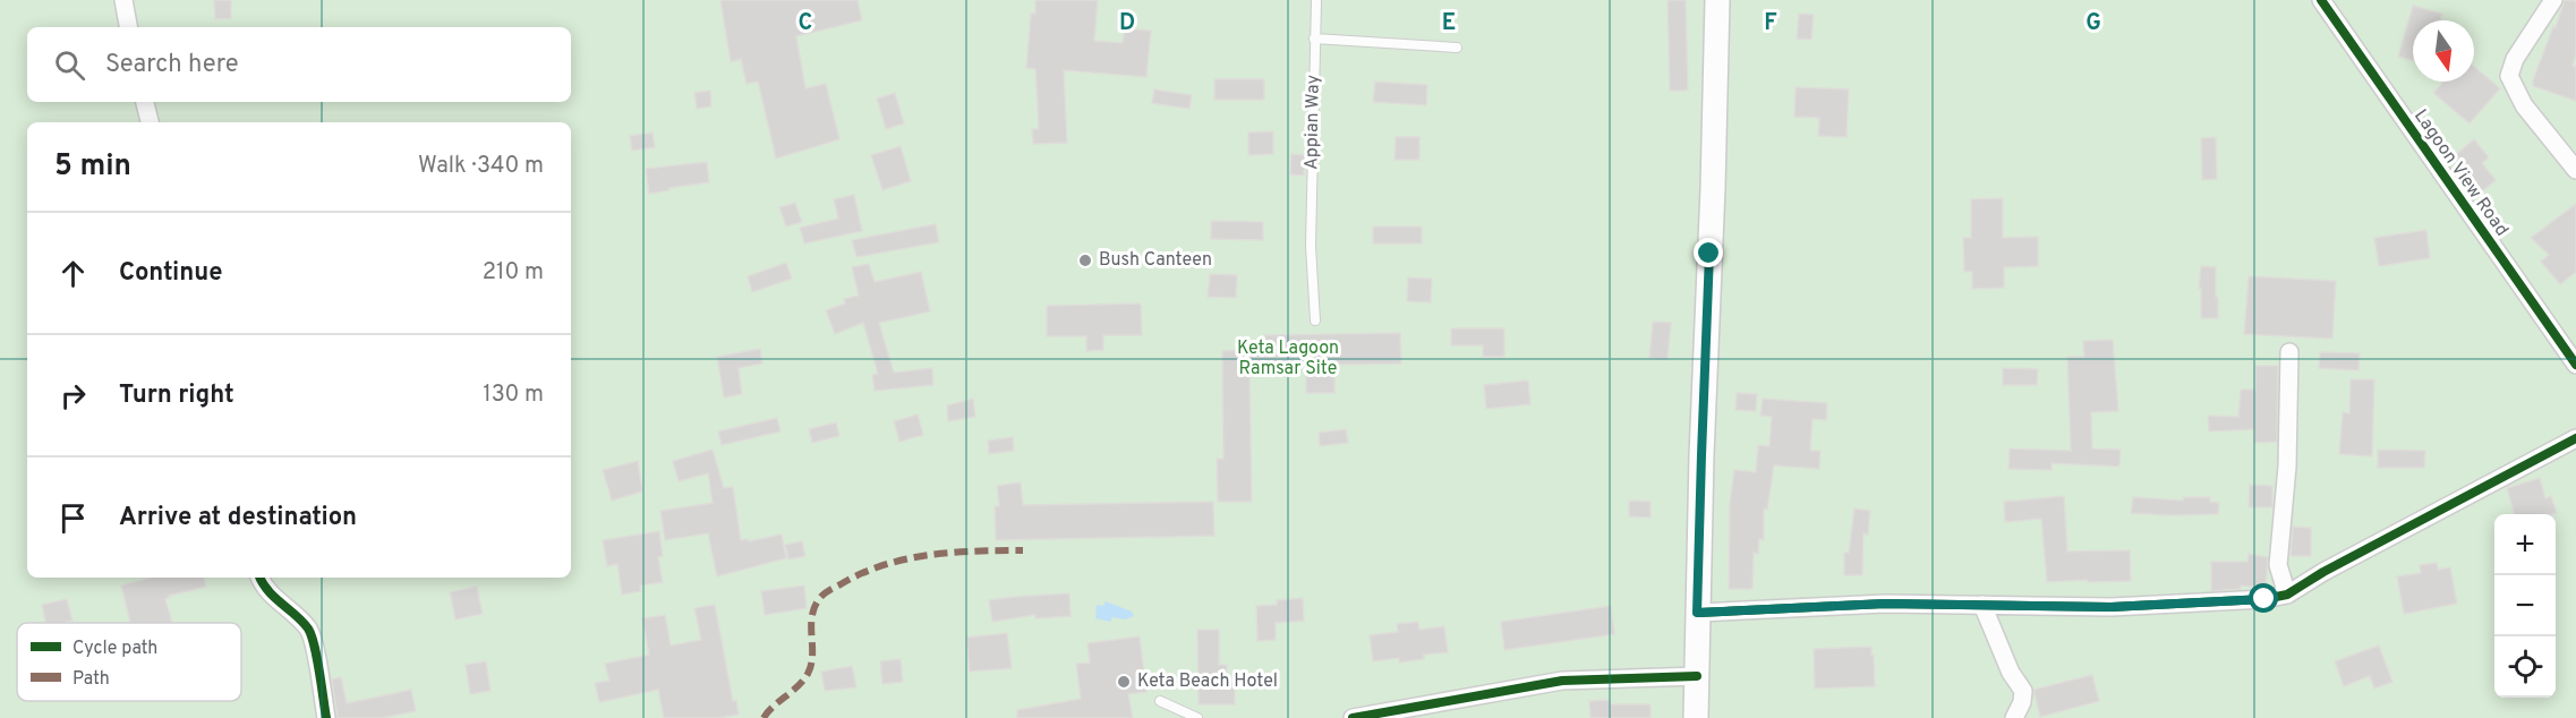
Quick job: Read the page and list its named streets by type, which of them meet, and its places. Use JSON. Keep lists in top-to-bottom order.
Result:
{
  "streets": {
    "street": ["Lagoon View Road"],
    "lane": ["Appian Way"]
  },
  "parks": ["Keta Lagoon Ramsar Site"],
  "places": ["Bush Canteen", "Keta Beach Hotel"],
  "legend": ["Cycle path", "Path"],
  "north": "bottom",
  "page": {
    "search": "Search here",
    "heading": ["5 min", "Walk · 340 m"],
    "list": [
      ["Continue", "210 m"],
      ["Turn right", "130 m"],
      "Arrive at destination"
    ],
    "map_buttons": ["+", "−"]
  },
  "grid": {
    "columns": [
      "C",
      "D",
      "E",
      "F",
      "G"
    ]
  }
}
